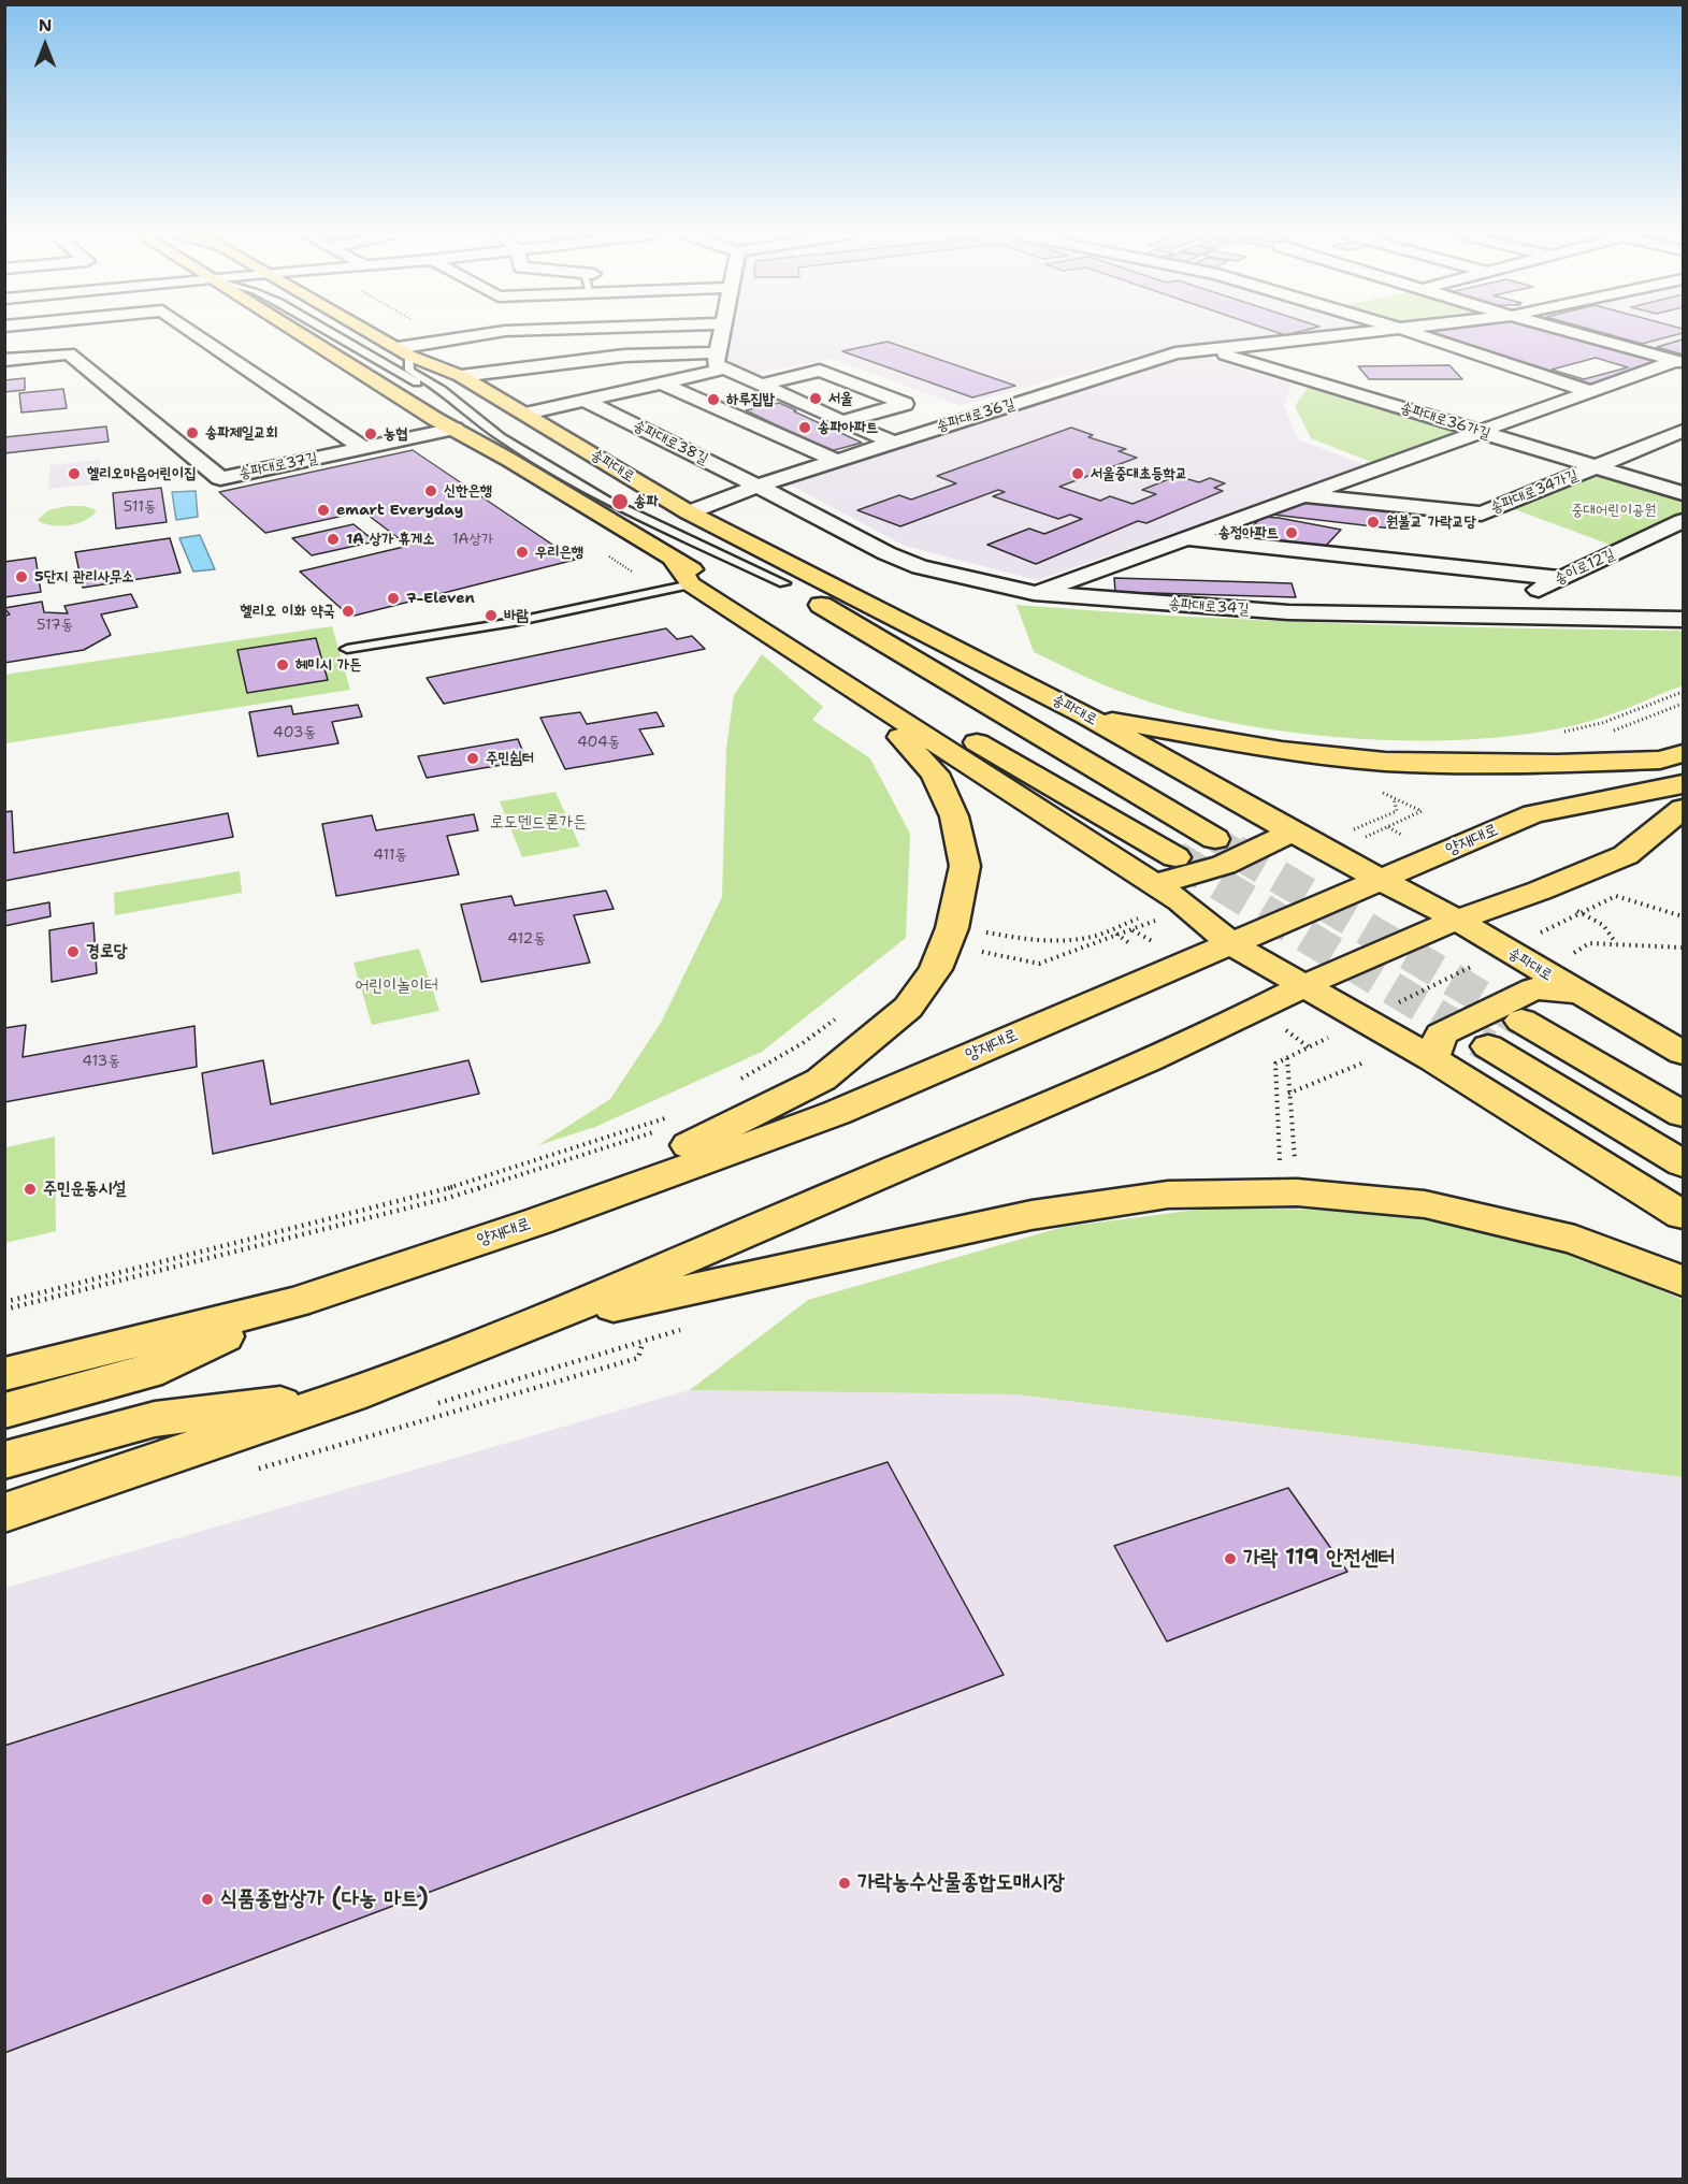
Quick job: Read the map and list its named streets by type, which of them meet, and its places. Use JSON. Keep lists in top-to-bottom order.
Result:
{
  "streets": {
    "main road": ["송파대로", "양재대로"],
    "street": [
      "송파대로36길",
      "송파대로36가길",
      "송파대로38길",
      "송파대로37길",
      "송파대로34가길",
      "송이로12길",
      "송파대로34길"
    ]
  },
  "crossings": [
    ["송파대로36길", "송파대로36가길"],
    ["송파대로36길", "송파대로38길"],
    ["송파대로36길", "송파대로"],
    ["송파대로36길", "송파대로34가길"],
    ["송파대로36길", "송파대로34길"],
    ["송파대로36가길", "송파대로34가길"],
    ["송파대로38길", "송파대로34길"],
    ["송파대로", "양재대로"],
    ["송파대로34가길", "송이로12길"],
    ["송파대로34가길", "송파대로34길"],
    ["송이로12길", "송파대로34길"]
  ],
  "parks": ["중대어린이공원", "로도덴드론가든", "어린이놀이터"],
  "places": [
    "서울",
    "하루집밥",
    "송파아파트",
    "송파제일교회",
    "농협",
    "헬리오마음어린이집",
    "서울중대초등학교",
    "신한은행",
    "송파",
    "emart Everyday",
    "원불교 가락교당",
    "송정아파트",
    "1A 상가 휴게소",
    "우리은행",
    "5단지 관리사무소",
    "7-Eleven",
    "헬리오 이화 약국",
    "바람",
    "헤미시 가든",
    "주민쉼터",
    "경로당",
    "주민운동시설",
    "가락 119 안전센터",
    "가락농수산물종합도매시장",
    "식품종합상가 (다농 마트)"
  ],
  "house_numbers": [
    "511동",
    "1A상가",
    "517동",
    "403동",
    "404동",
    "411동",
    "412동",
    "413동"
  ],
  "north": "top"
}
